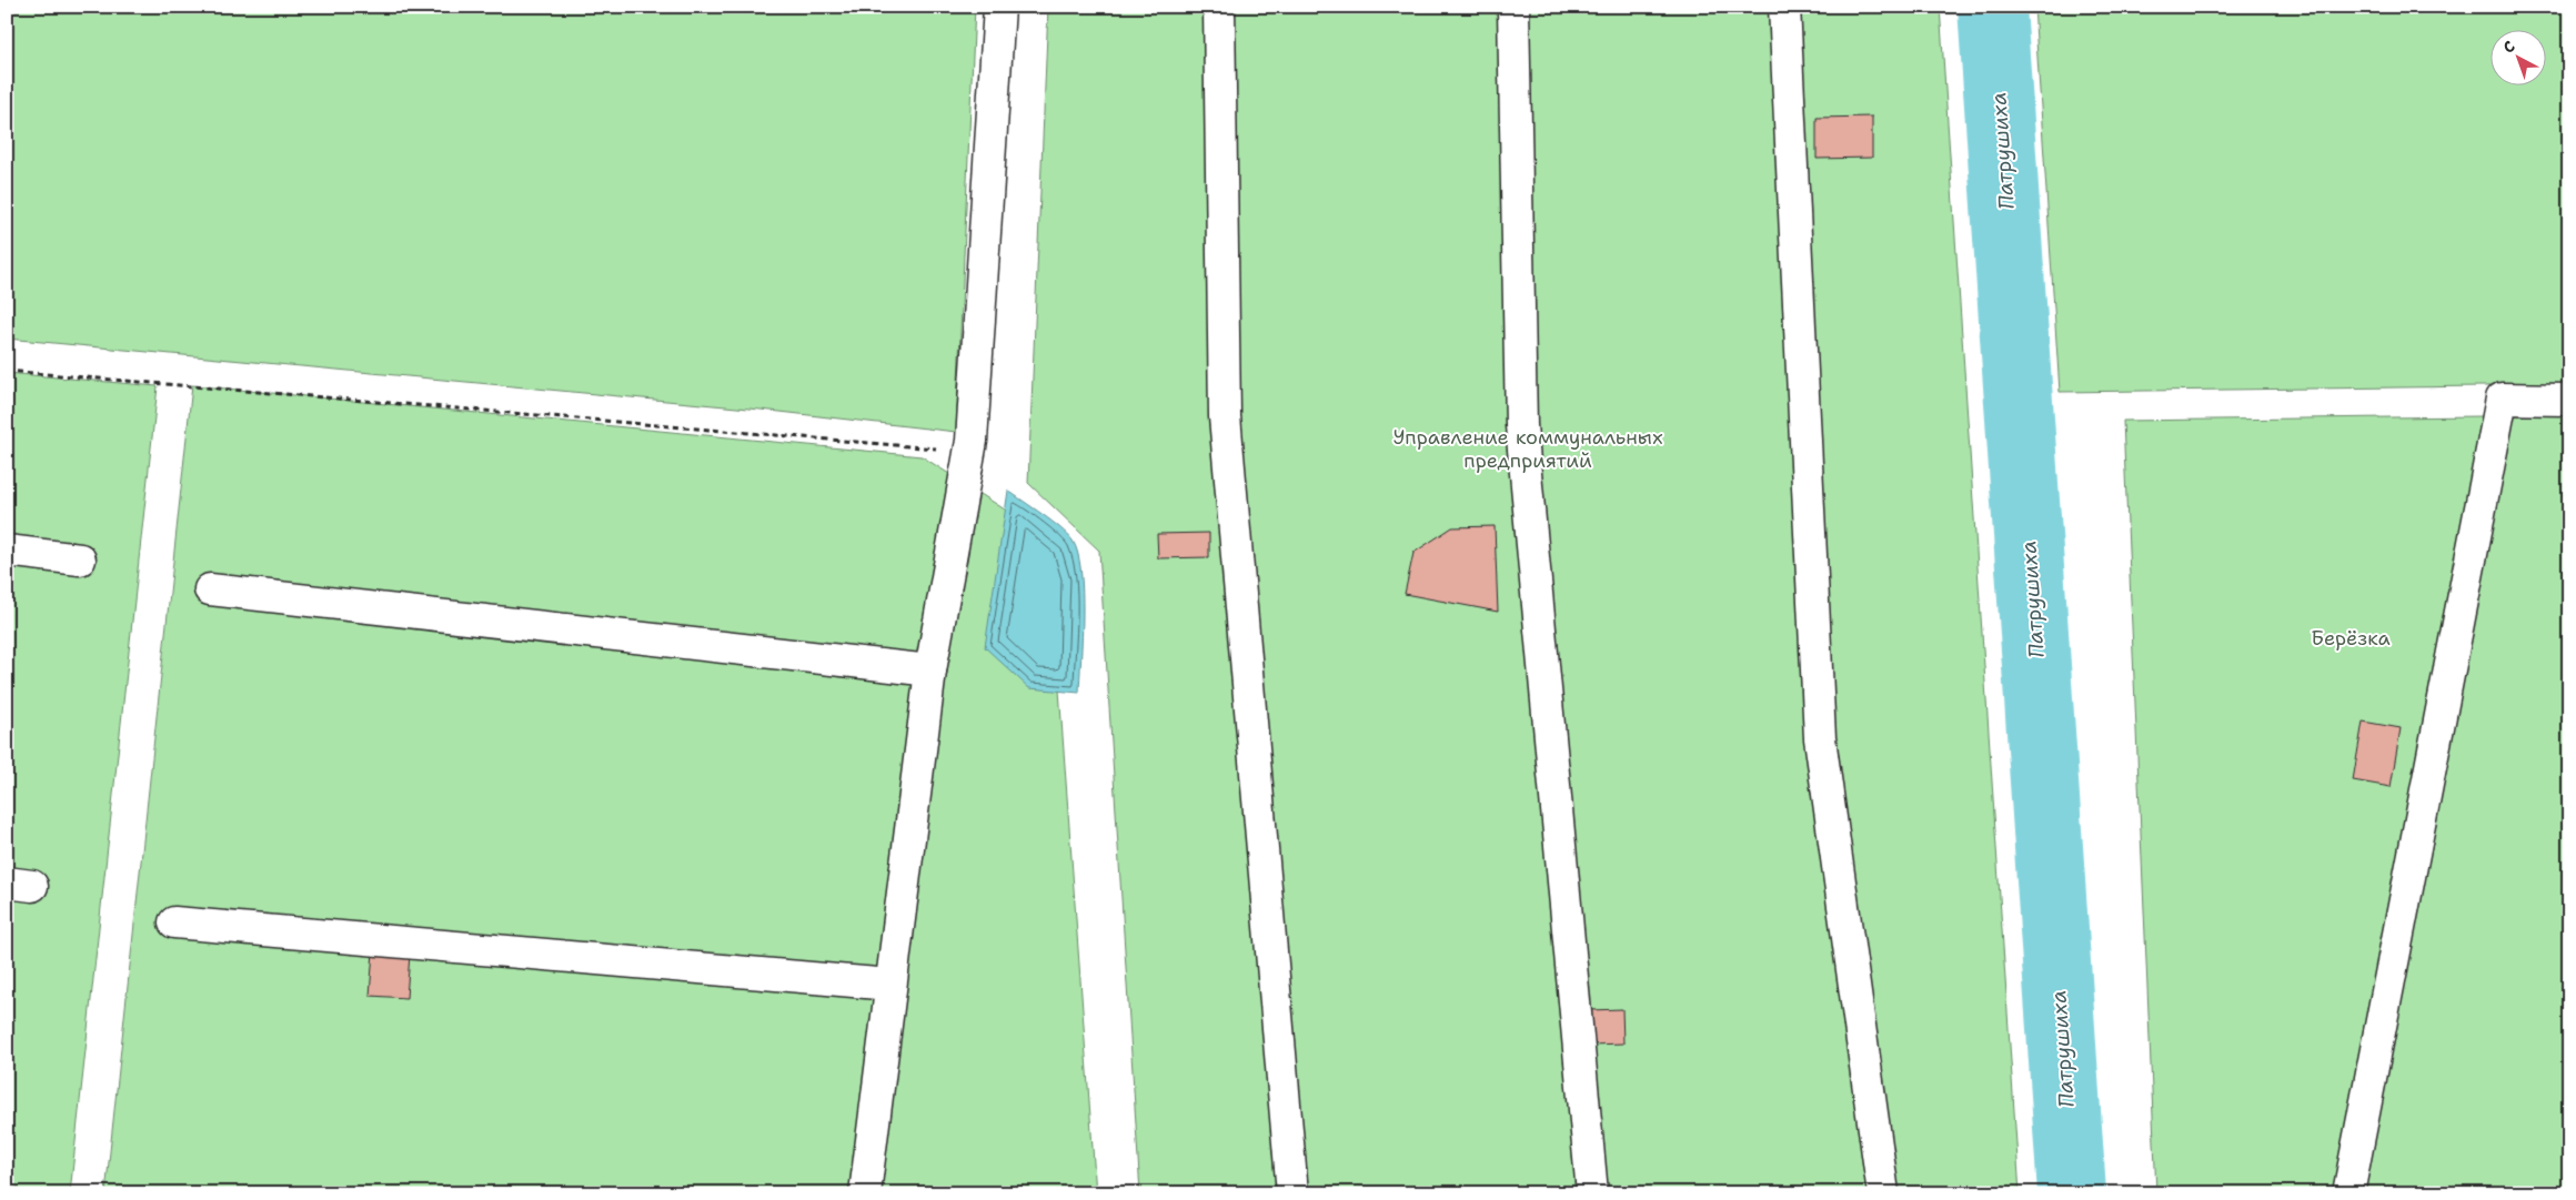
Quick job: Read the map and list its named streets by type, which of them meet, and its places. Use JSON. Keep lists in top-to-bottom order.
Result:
{
  "water": ["Патрушиха"],
  "parks": ["Управление коммунальных предприятий", "Берёзка"],
  "north": "top left"
}
